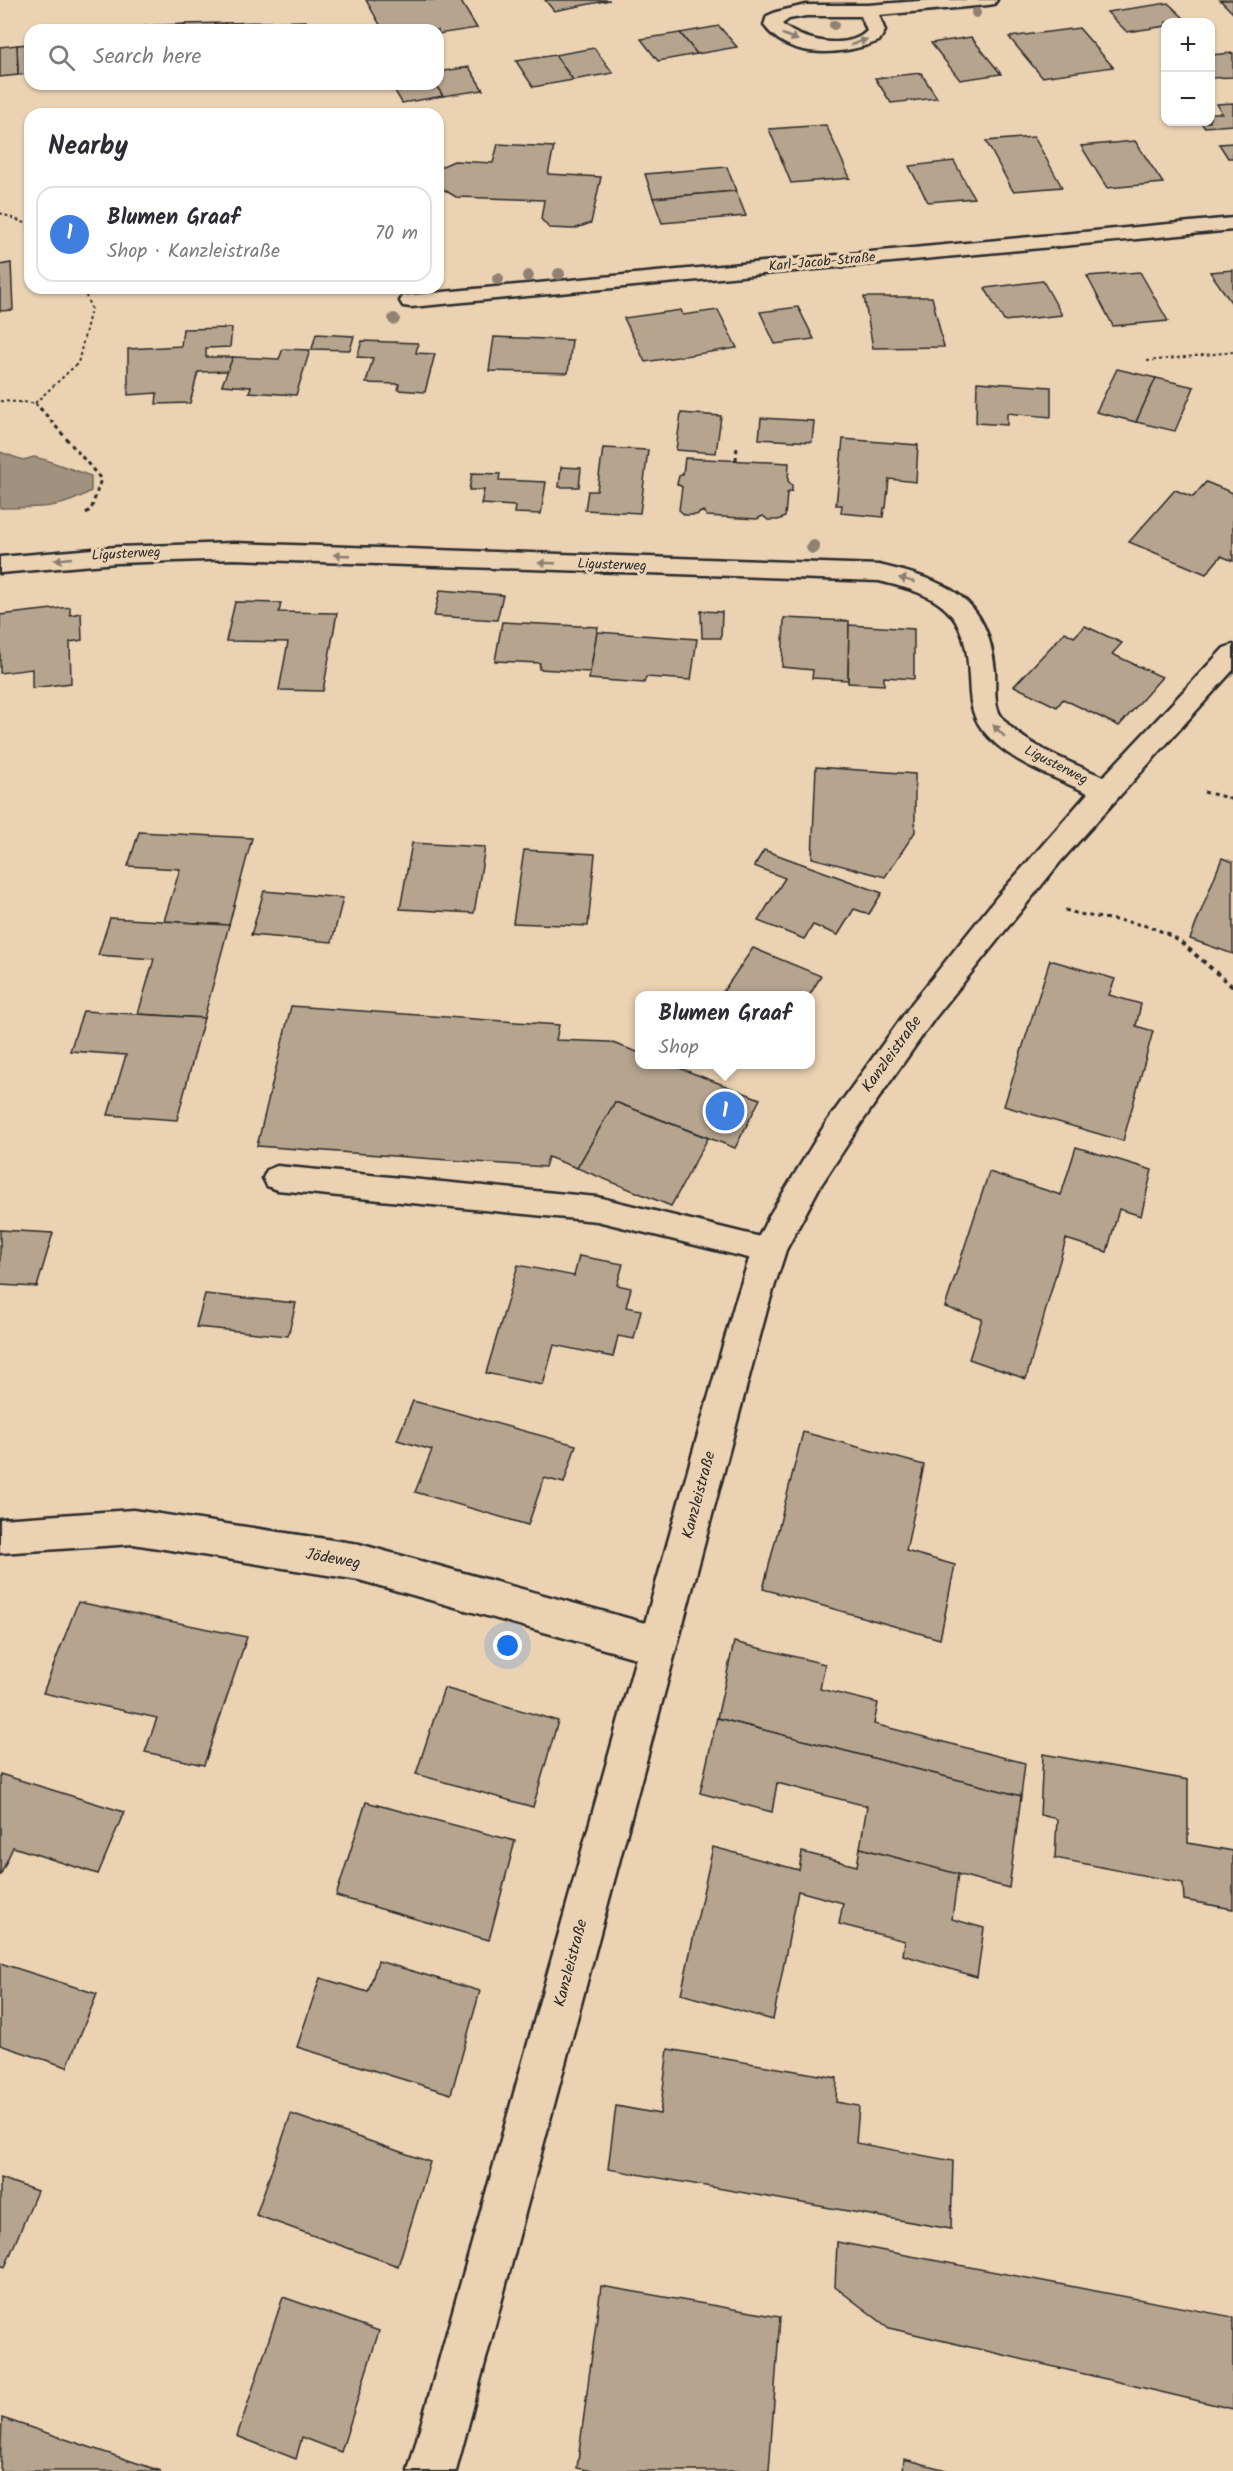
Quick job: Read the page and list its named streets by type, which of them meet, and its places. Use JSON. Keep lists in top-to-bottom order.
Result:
{
  "streets": {
    "street": [
      "Karl-Jacob-Straße",
      "Ligusterweg",
      "Kanzleistraße",
      "Jödeweg"
    ]
  },
  "crossings": [
    ["Ligusterweg", "Kanzleistraße"],
    ["Kanzleistraße", "Jödeweg"]
  ],
  "one_way": ["Ligusterweg"],
  "page": {
    "map_buttons": ["+", "−"],
    "search": "Search here",
    "heading": "Nearby",
    "list": [
      {
        "mark": "1",
        "name": "Blumen Graaf",
        "note": "Shop · Kanzleistraße",
        "value": "70 m"
      }
    ],
    "popup": ["Blumen Graaf", "Shop"],
    "pins": "1"
  }
}
